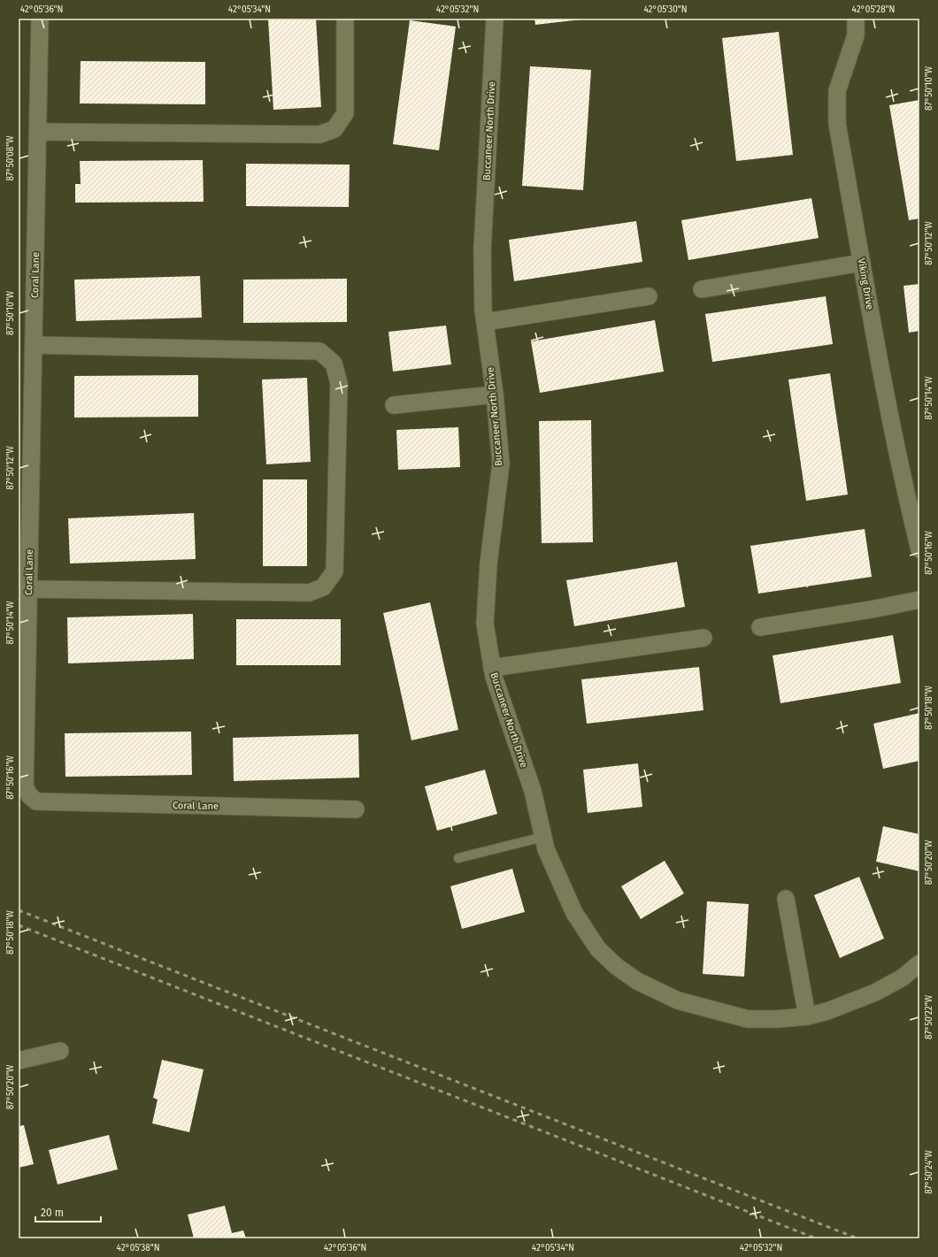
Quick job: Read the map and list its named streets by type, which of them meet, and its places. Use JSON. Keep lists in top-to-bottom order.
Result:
{
  "streets": {
    "street": ["Buccaneer North Drive", "Coral Lane", "Viking Drive"]
  },
  "scale_bar": "20 m",
  "coordinates": [
    "42°05'36\"N",
    "42°05'34\"N",
    "42°05'32\"N",
    "42°05'30\"N",
    "42°05'28\"N",
    "87°50'10\"W",
    "87°50'08\"W",
    "87°50'12\"W",
    "87°50'14\"W",
    "87°50'16\"W",
    "87°50'18\"W",
    "87°50'20\"W",
    "87°50'22\"W",
    "87°50'24\"W",
    "42°05'38\"N"
  ]
}
